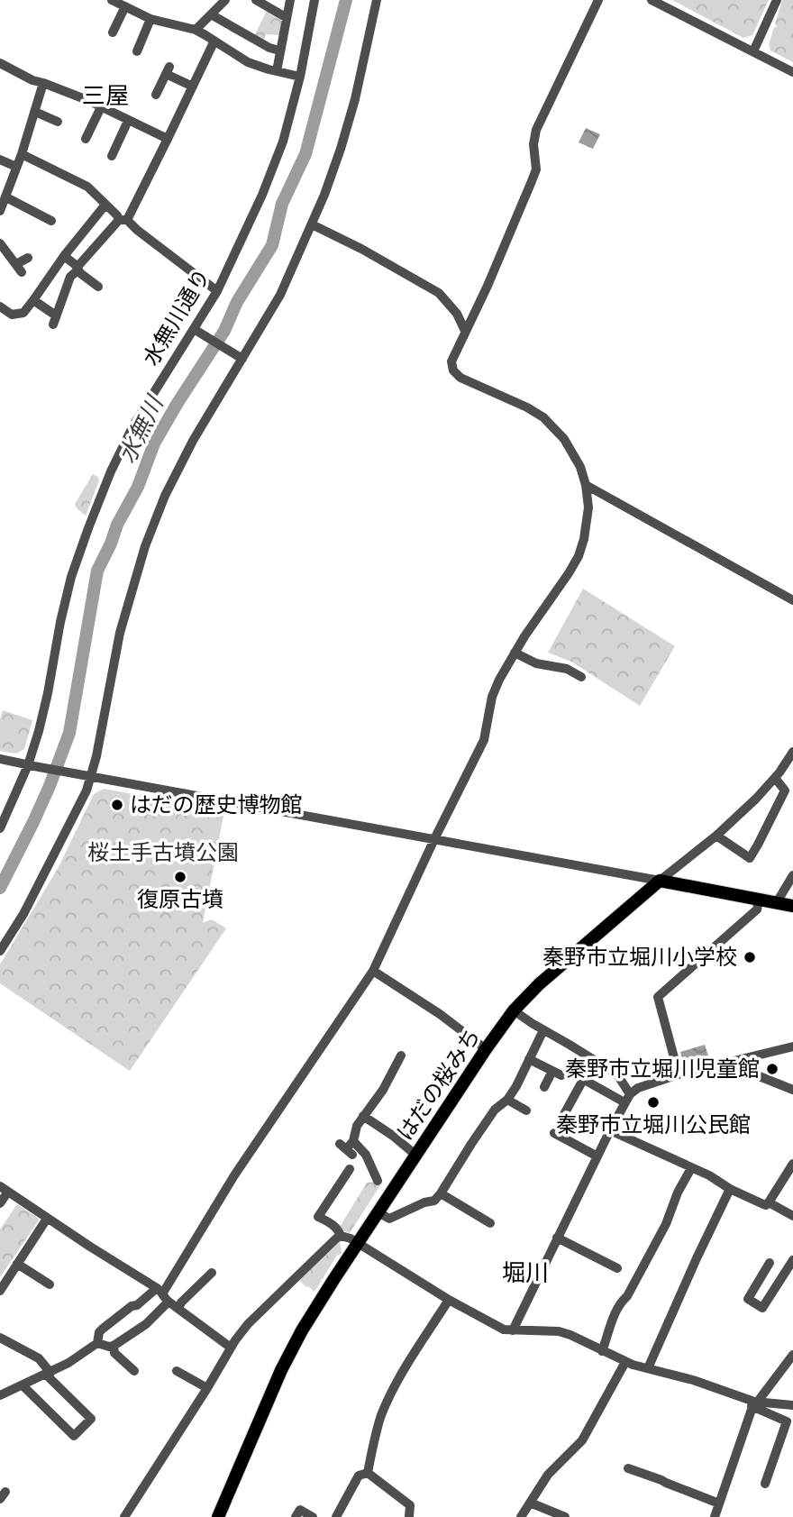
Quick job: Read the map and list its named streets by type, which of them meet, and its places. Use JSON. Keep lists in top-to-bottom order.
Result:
{
  "streets": {
    "main road": ["はだの桜みち"],
    "street": ["水無川通り"]
  },
  "districts": ["三屋", "堀川"],
  "water": ["水無川"],
  "parks": ["桜土手古墳公園"],
  "places": [
    "はだの歴史博物館",
    "復原古墳",
    "秦野市立堀川小学校",
    "秦野市立堀川児童館",
    "秦野市立堀川公民館"
  ]
}
